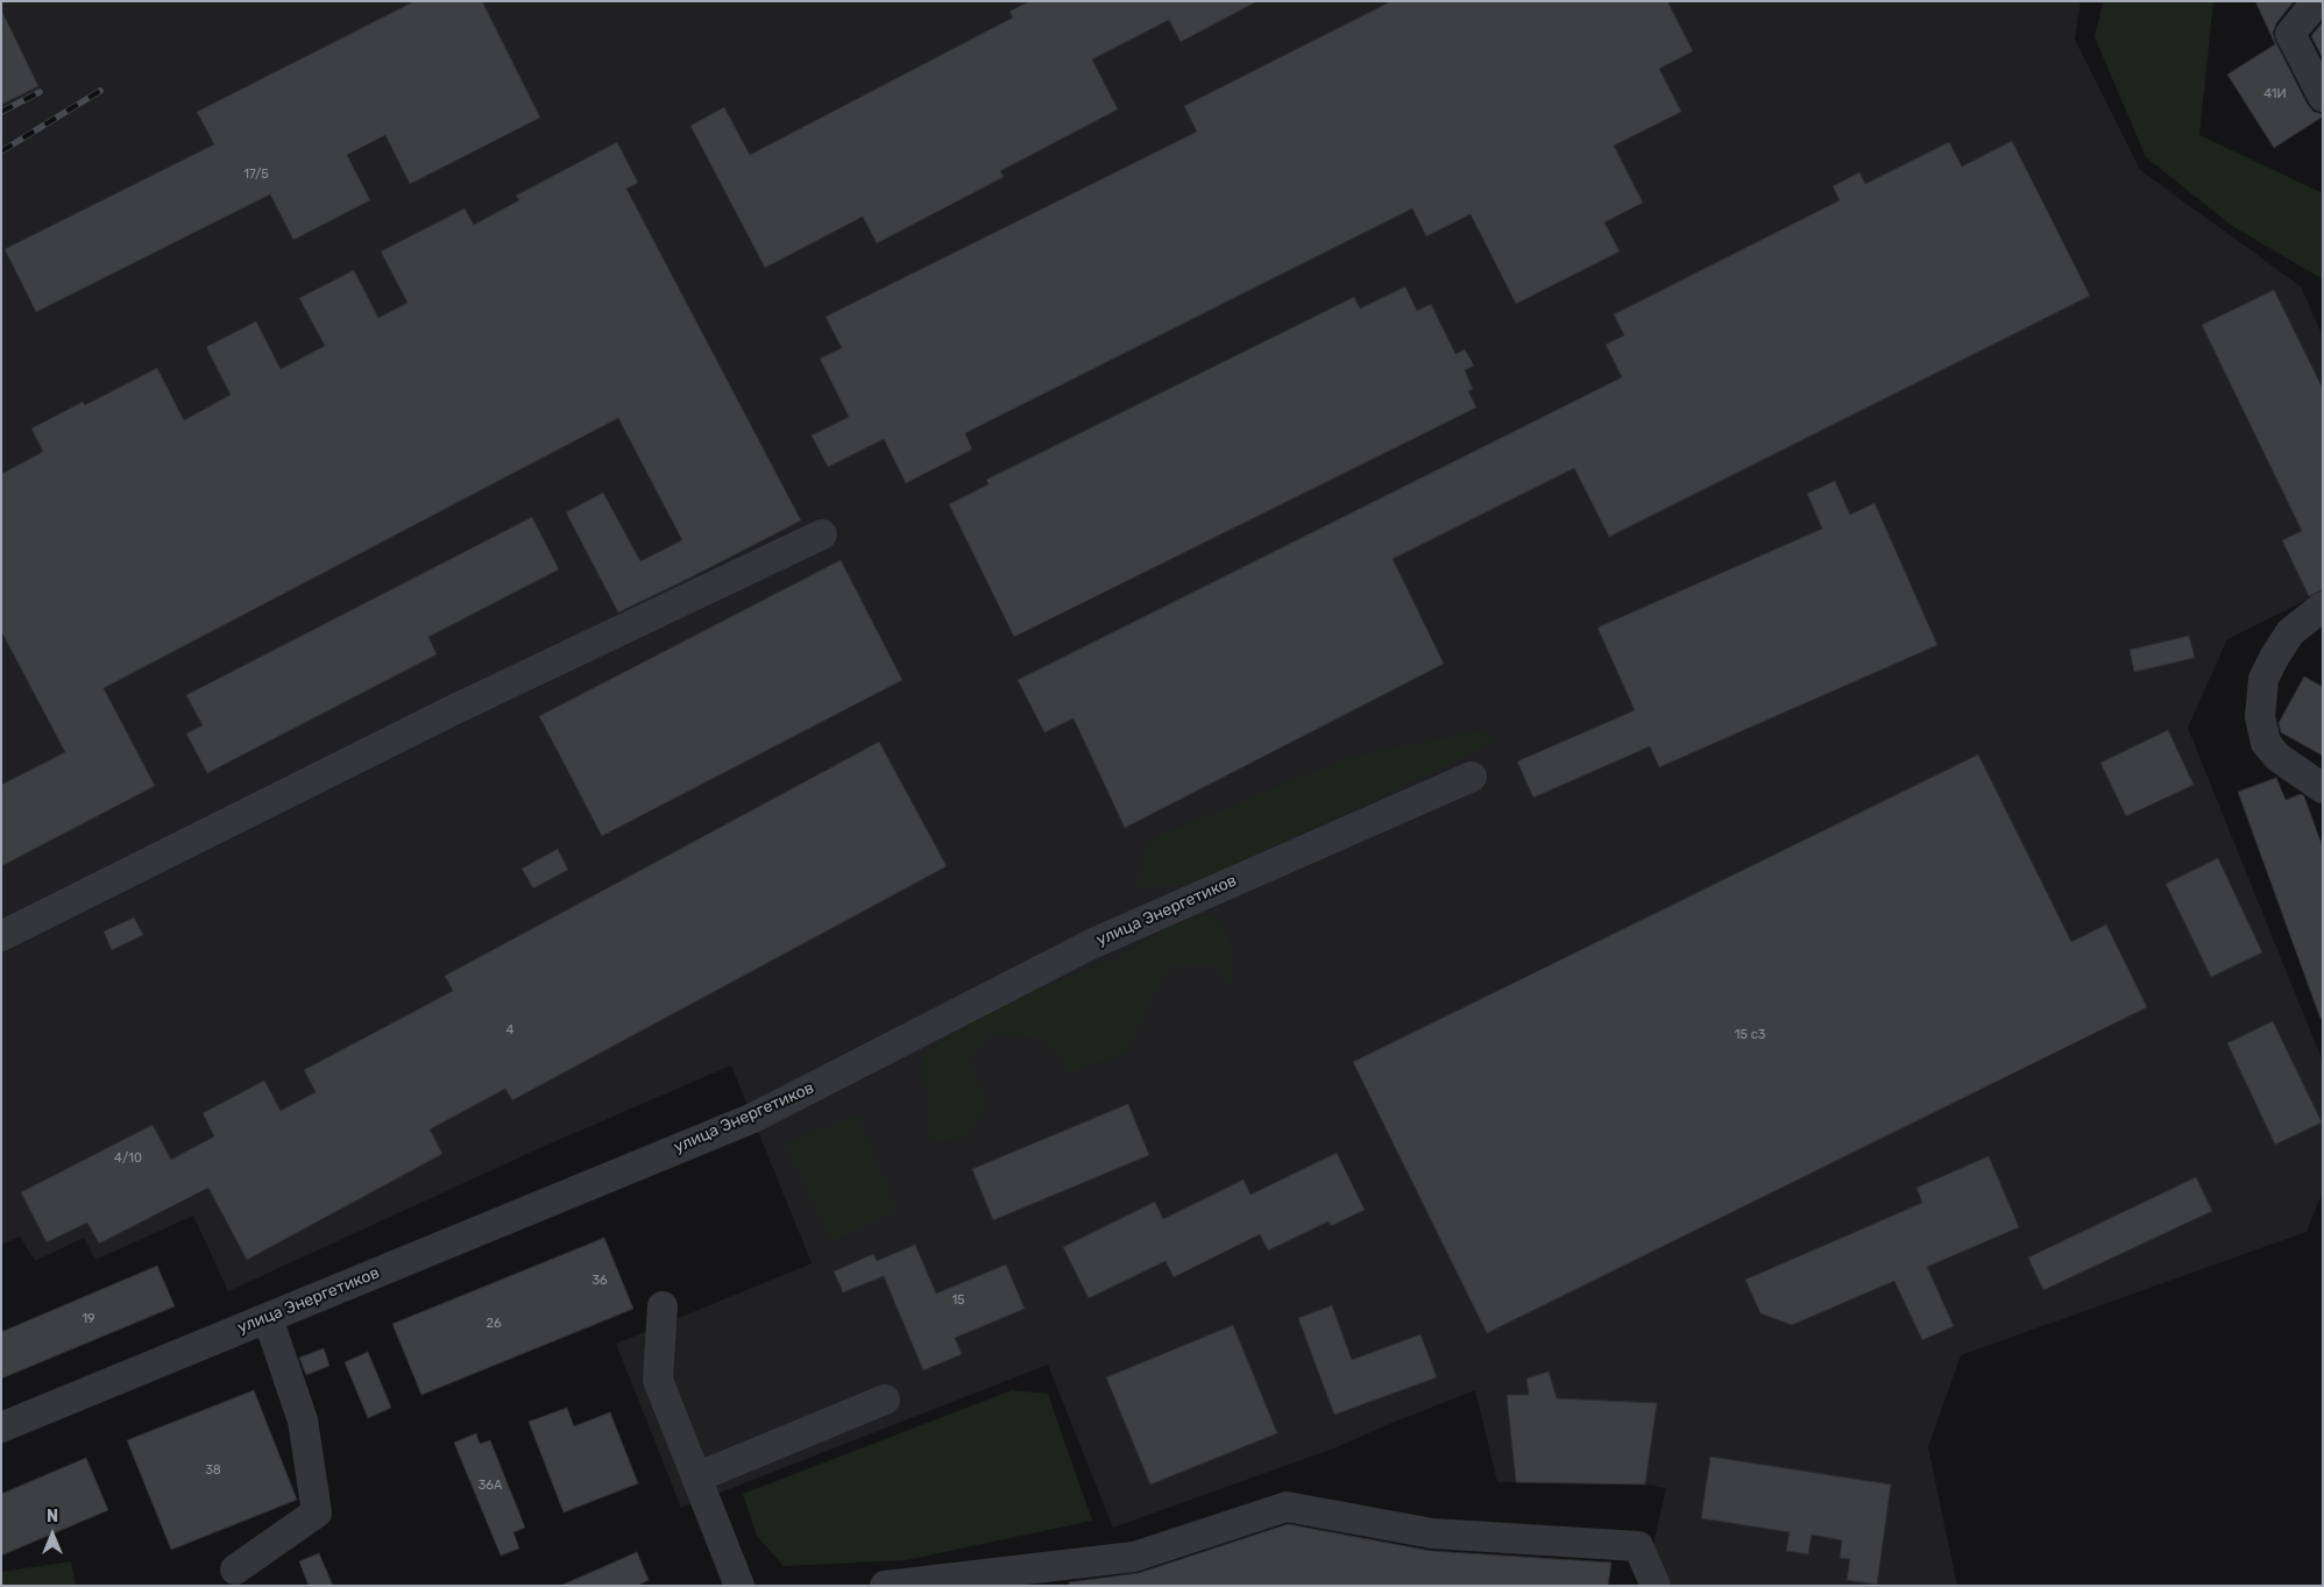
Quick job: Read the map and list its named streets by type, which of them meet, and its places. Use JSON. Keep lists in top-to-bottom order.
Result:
{
  "streets": {
    "street": ["улица Энергетиков"]
  },
  "house_numbers": [
    "41И",
    "17/5",
    "4",
    "15 с3",
    "4/10",
    "36",
    "15",
    "19",
    "26",
    "38",
    "36А"
  ],
  "north": "top"
}
